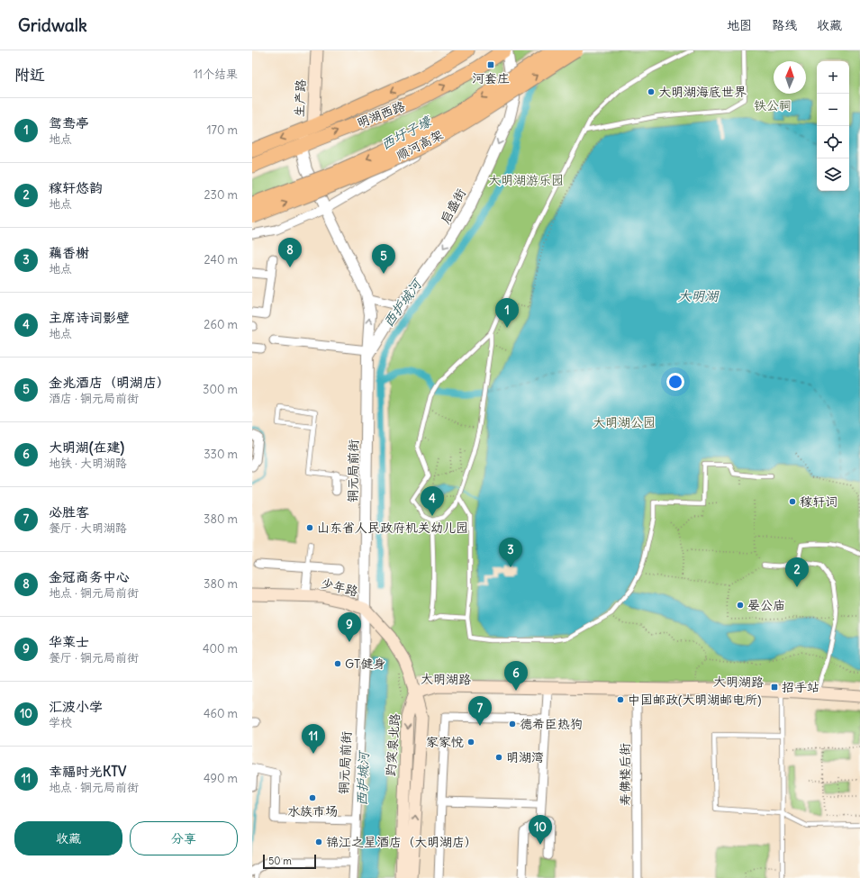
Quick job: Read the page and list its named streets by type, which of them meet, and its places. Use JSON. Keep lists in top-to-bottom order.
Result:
{
  "streets": {
    "highway": ["顺河高架"],
    "main road": [
      "生产路",
      "明湖西路",
      "少年路",
      "大明湖路",
      "趵突泉北路"
    ],
    "street": ["启盛街", "铜元局前街", "寿佛楼后街"]
  },
  "crossings": [
    ["生产路", "明湖西路"],
    ["生产路", "铜元局前街"],
    ["明湖西路", "启盛街"],
    ["明湖西路", "铜元局前街"],
    ["启盛街", "铜元局前街"],
    ["铜元局前街", "少年路"],
    ["少年路", "大明湖路"],
    ["少年路", "趵突泉北路"],
    ["大明湖路", "趵突泉北路"],
    ["大明湖路", "寿佛楼后街"]
  ],
  "one_way": ["启盛街"],
  "water": ["西圩子壕", "大明湖", "西护城河"],
  "parks": ["铁公祠", "大明湖游乐园", "大明湖公园"],
  "places": {
    "transit": ["河套庄", "招手站"],
    "other": [
      "大明湖海底世界",
      "稼轩词",
      "山东省人民政府机关幼儿园",
      "晏公庙",
      "GT健身",
      "中国邮政(大明湖邮电所)",
      "德希臣热狗",
      "家家悦",
      "明湖湾",
      "水族市场",
      "锦江之星酒店（大明湖店）"
    ]
  },
  "scale_bar": "50 m",
  "north": "top",
  "page": {
    "header": "Gridwalk",
    "nav": ["地图", "路线", "收藏"],
    "heading": ["附近", "11个结果"],
    "map_buttons": ["+", "−"],
    "list": [
      {
        "mark": "1",
        "name": "鸳鸯亭",
        "note": "地点",
        "value": "170 m"
      },
      {
        "mark": "2",
        "name": "稼轩悠韵",
        "note": "地点",
        "value": "230 m"
      },
      {
        "mark": "3",
        "name": "藕香榭",
        "note": "地点",
        "value": "240 m"
      },
      {
        "mark": "4",
        "name": "主席诗词影壁",
        "note": "地点",
        "value": "260 m"
      },
      {
        "mark": "5",
        "name": "金兆酒店（明湖店）",
        "note": "酒店 · 铜元局前街",
        "value": "300 m"
      },
      {
        "mark": "6",
        "name": "大明湖(在建)",
        "note": "地铁 · 大明湖路",
        "value": "330 m"
      },
      {
        "mark": "7",
        "name": "必胜客",
        "note": "餐厅 · 大明湖路",
        "value": "380 m"
      },
      {
        "mark": "8",
        "name": "金冠商务中心",
        "note": "地点 · 铜元局前街",
        "value": "380 m"
      },
      {
        "mark": "9",
        "name": "华莱士",
        "note": "餐厅 · 铜元局前街",
        "value": "400 m"
      },
      {
        "mark": "10",
        "name": "汇波小学",
        "note": "学校",
        "value": "460 m"
      },
      {
        "mark": "11",
        "name": "幸福时光KTV",
        "note": "地点 · 铜元局前街",
        "value": "490 m"
      }
    ],
    "pins": [
      "8",
      "5",
      "1",
      "4",
      "3",
      "2",
      "9",
      "6",
      "7",
      "11",
      "10"
    ],
    "buttons": ["收藏", "分享"],
    "scale": "50 m"
  }
}
